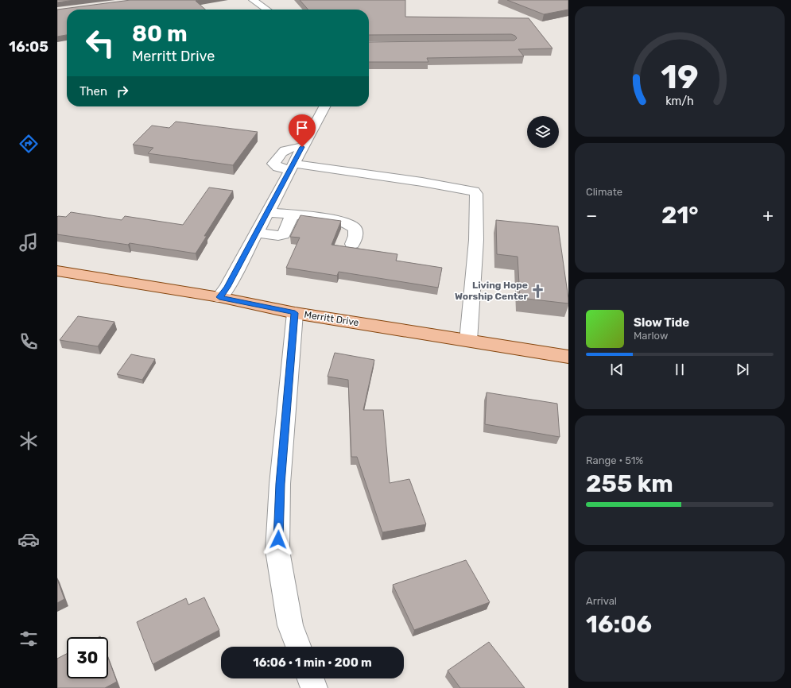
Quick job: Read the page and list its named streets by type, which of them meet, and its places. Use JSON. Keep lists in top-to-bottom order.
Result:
{
  "streets": {
    "main road": ["Merritt Drive"]
  },
  "places": {
    "church": ["Living Hope Worship Center"]
  },
  "page": {
    "tabs": "16:05",
    "turn": ["80 m", "Merritt Drive"],
    "then": "Then",
    "tile": [
      "Climate",
      ["Range · 51%", "255 km"],
      ["Arrival", "16:06"]
    ],
    "heat": ["−", "21°", "+"],
    "song": ["Slow Tide", "Marlow"],
    "limit": "30",
    "trip": "16:06 · 1 min · 200 m",
    "gauge": ["19", "km/h"]
  }
}
